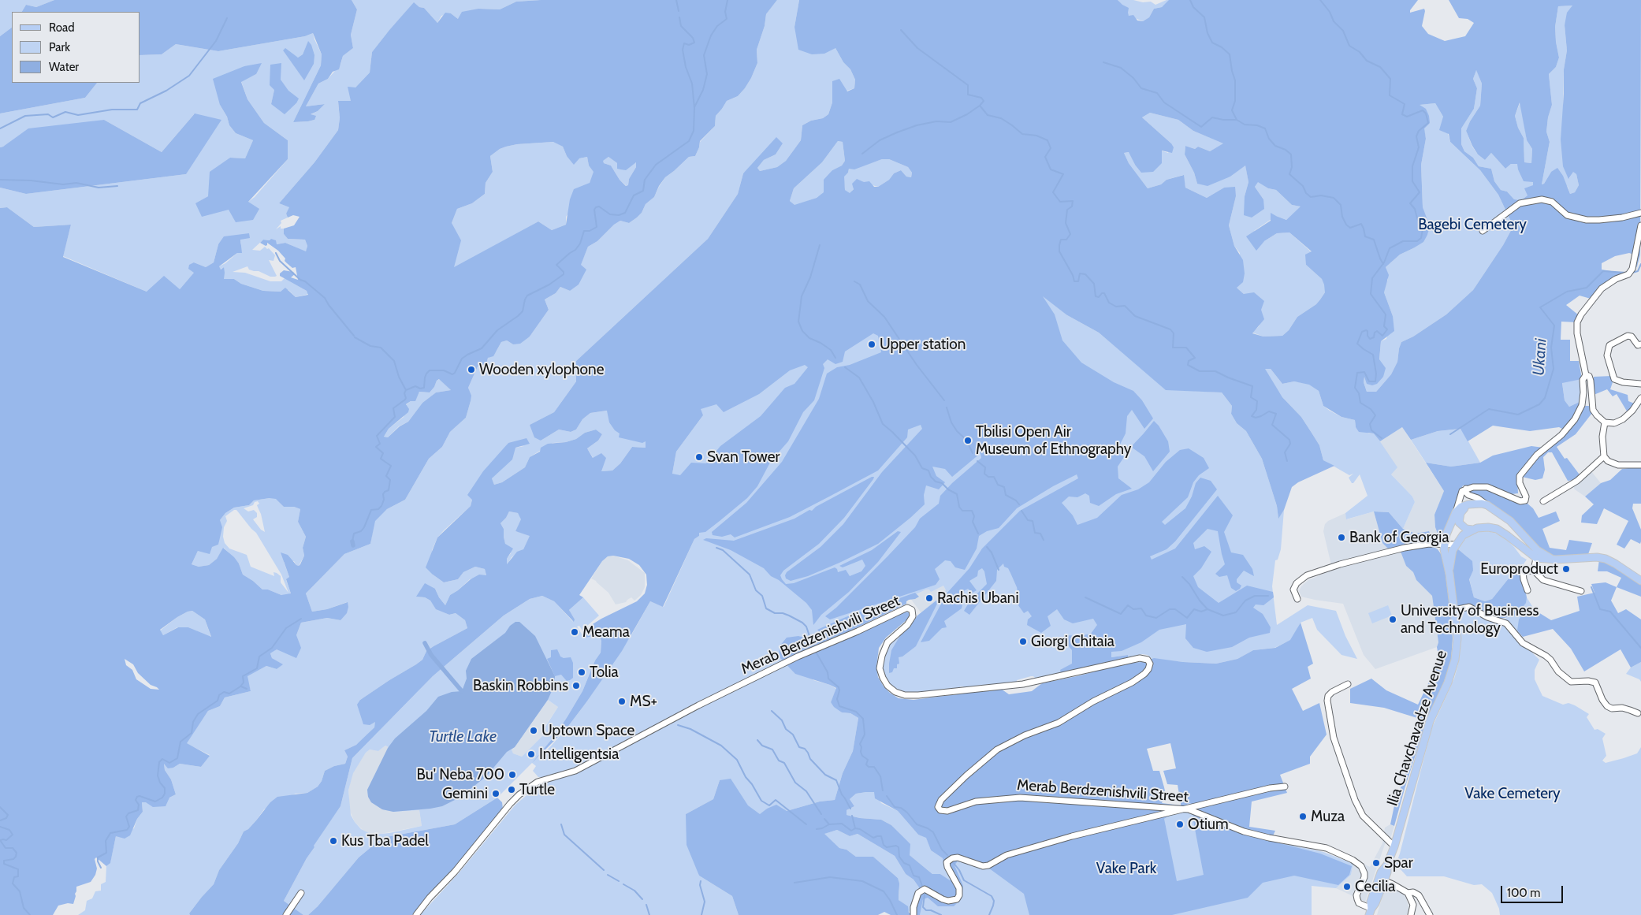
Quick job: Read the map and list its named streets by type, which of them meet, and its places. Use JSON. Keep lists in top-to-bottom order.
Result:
{
  "streets": {
    "main road": ["Ilia Chavchavadze Avenue"],
    "street": ["Merab Berdzenishvili Street"]
  },
  "crossings": [
    ["Merab Berdzenishvili Street", "Ilia Chavchavadze Avenue"]
  ],
  "water": ["Ukani", "Turtle Lake"],
  "parks": ["Bagebi Cemetery", "Vake Cemetery", "Vake Park"],
  "places": [
    "Upper station",
    "Wooden xylophone",
    "Tbilisi Open Air Museum of Ethnography",
    "Svan Tower",
    "Bank of Georgia",
    "Europroduct",
    "Rachis Ubani",
    "University of Business and Technology",
    "Meama",
    "Giorgi Chitaia",
    "Tolia",
    "Baskin Robbins",
    "MS+",
    "Uptown Space",
    "Intelligentsia",
    "Bu' Neba 700",
    "Turtle",
    "Gemini",
    "Muza",
    "Otium",
    "Kus Tba Padel",
    "Spar",
    "Cecilia"
  ],
  "legend": ["Road", "Park", "Water"],
  "scale_bar": "100 m"
}
